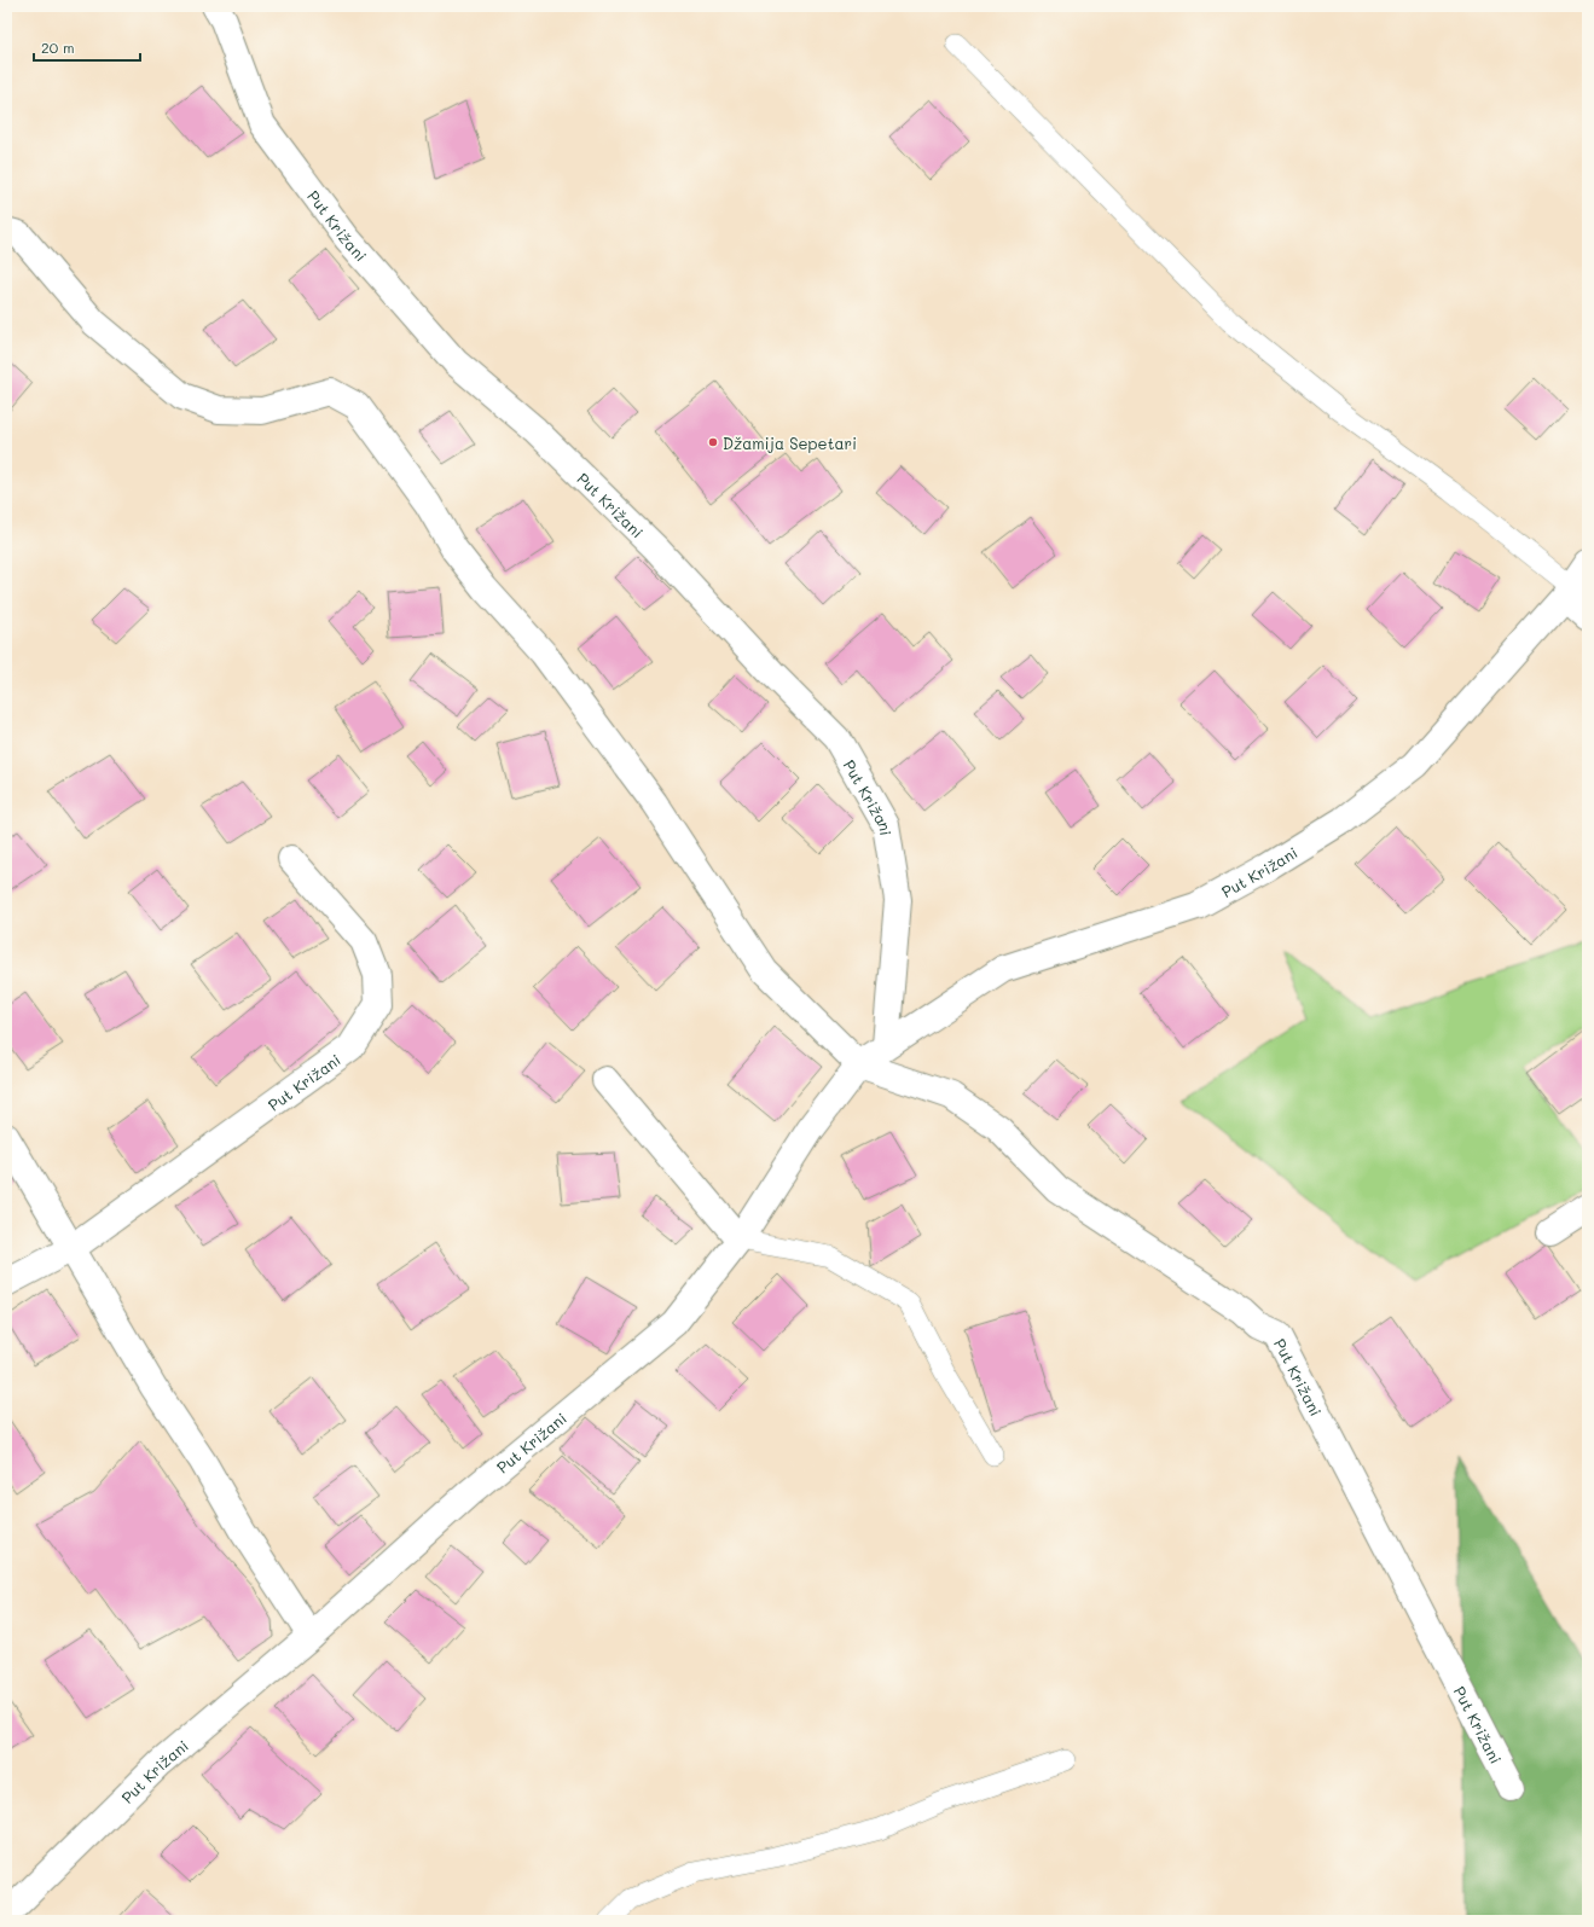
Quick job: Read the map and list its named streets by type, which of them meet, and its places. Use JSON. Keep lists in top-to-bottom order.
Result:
{
  "streets": {
    "street": ["Put Križani"]
  },
  "places": ["Džamija Sepetari"],
  "scale_bar": "20 m"
}
